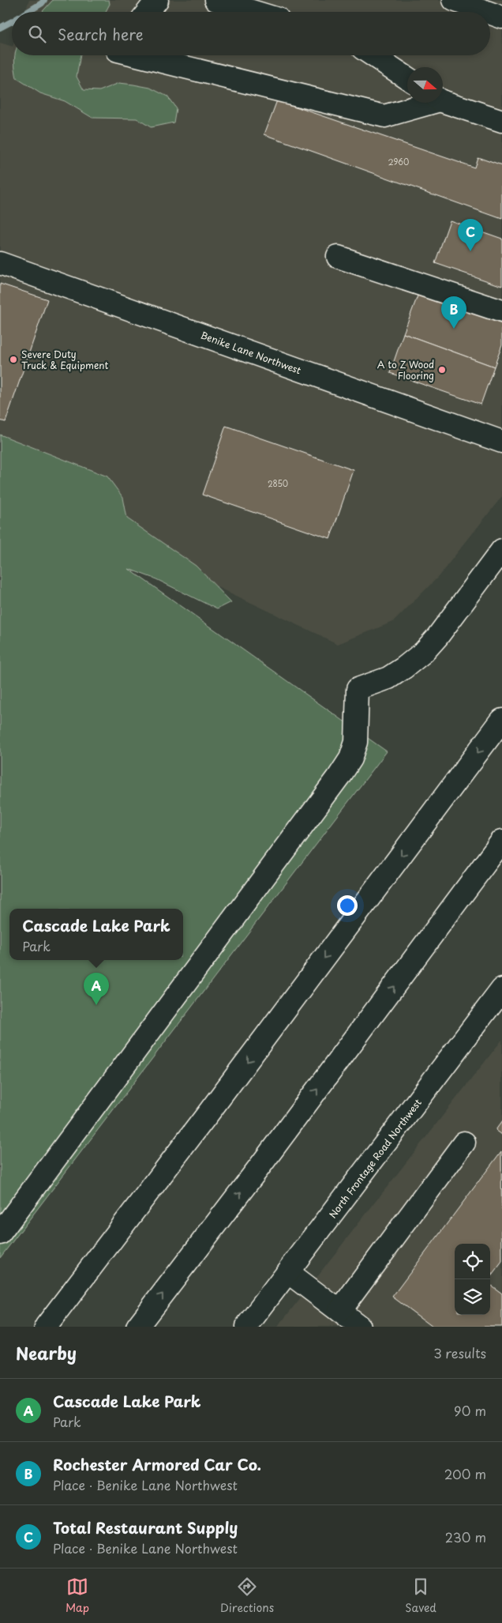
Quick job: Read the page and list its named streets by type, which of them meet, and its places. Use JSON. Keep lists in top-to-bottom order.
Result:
{
  "streets": {
    "main road": ["Benike Lane Northwest", "North Frontage Road Northwest"]
  },
  "places": ["Severe Duty Truck & Equipment", "A to Z Wood Flooring"],
  "house_numbers": ["2960", "2850"],
  "north": "right",
  "page": {
    "search": "Search here",
    "pins": ["C", "B", "A"],
    "popup": ["Cascade Lake Park", "Park"],
    "heading": ["Nearby", "3 results"],
    "list": [
      {
        "mark": "A",
        "name": "Cascade Lake Park",
        "note": "Park",
        "value": "90 m"
      },
      {
        "mark": "B",
        "name": "Rochester Armored Car Co.",
        "note": "Place · Benike Lane Northwest",
        "value": "200 m"
      },
      {
        "mark": "C",
        "name": "Total Restaurant Supply",
        "note": "Place · Benike Lane Northwest",
        "value": "230 m"
      }
    ],
    "nav": ["Map", "Directions", "Saved"]
  }
}
